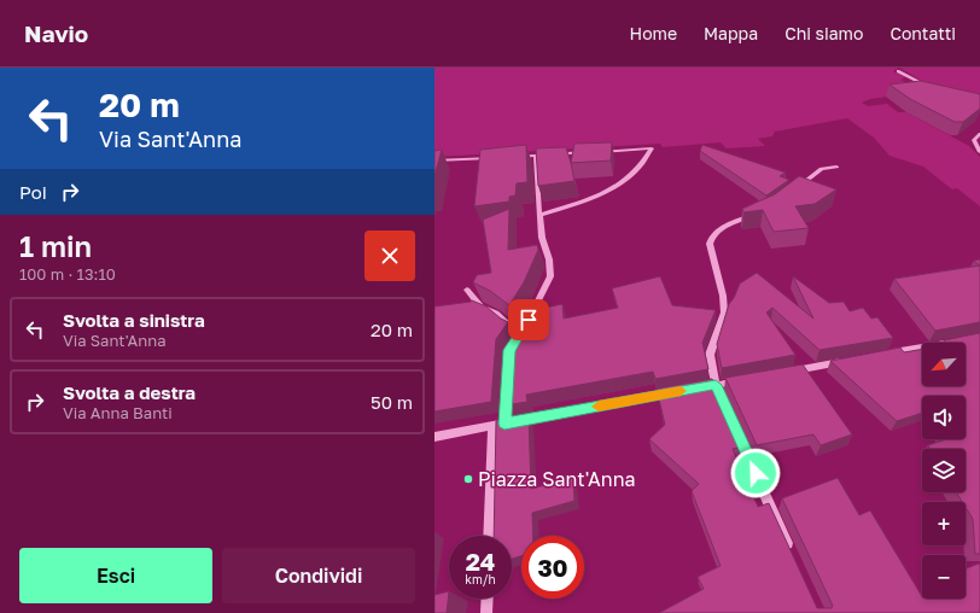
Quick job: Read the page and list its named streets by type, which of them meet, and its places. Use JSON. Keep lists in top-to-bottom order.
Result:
{
  "places": ["Piazza Sant'Anna"],
  "north": "bottom left",
  "page": {
    "header": "Navio",
    "nav": [
      "Home",
      "Mappa",
      "Chi siamo",
      "Contatti"
    ],
    "turn": ["20 m", "Via Sant'Anna"],
    "then": "Poi",
    "heading": ["1 min", "100 m · 13:10"],
    "list": [
      {
        "name": "Svolta a sinistra",
        "note": "Via Sant'Anna",
        "value": "20 m"
      },
      {
        "name": "Svolta a destra",
        "note": "Via Anna Banti",
        "value": "50 m"
      }
    ],
    "map_buttons": ["+", "−"],
    "speed": "24 km/h",
    "limit": "30",
    "buttons": ["Esci", "Condividi"]
  }
}
